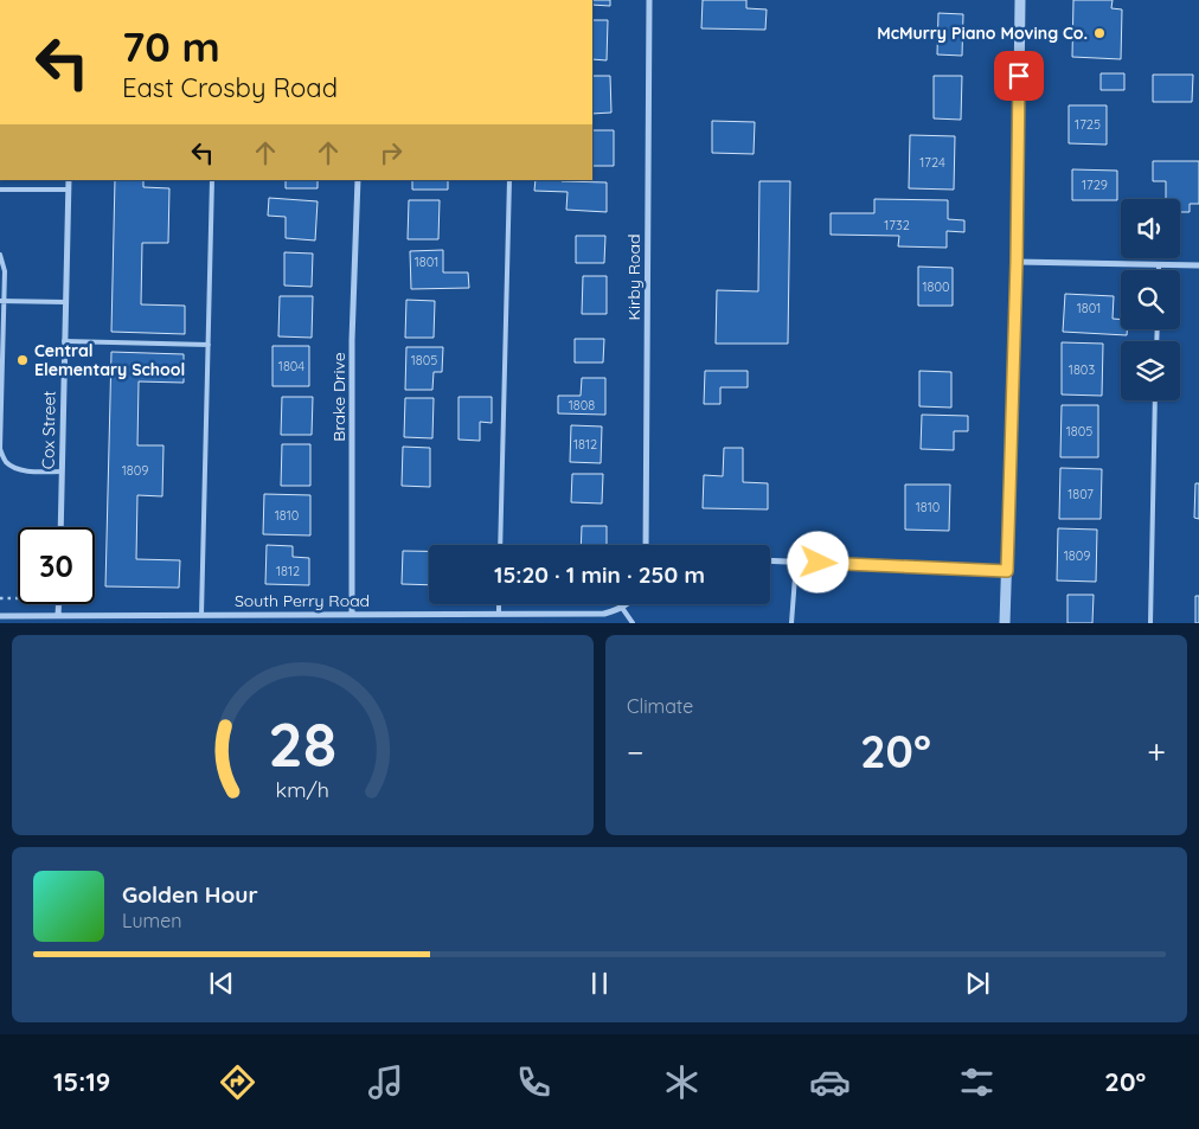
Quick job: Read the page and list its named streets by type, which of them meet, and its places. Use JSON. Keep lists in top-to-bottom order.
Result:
{
  "streets": {
    "street": [
      "Kirby Road",
      "Brake Drive",
      "Cox Street",
      "South Perry Road"
    ]
  },
  "crossings": [
    ["Brake Drive", "South Perry Road"]
  ],
  "places": ["McMurry Piano Moving Co.", "Central Elementary School"],
  "house_numbers": [
    "1725",
    "1724",
    "1729",
    "1732",
    "1801",
    "1800",
    "1801",
    "1805",
    "1804",
    "1803",
    "1808",
    "1805",
    "1812",
    "1809",
    "1807",
    "1810",
    "1810",
    "1809",
    "1812"
  ],
  "page": {
    "turn": ["70 m", "East Crosby Road"],
    "limit": "30",
    "trip": "15:20 · 1 min · 250 m",
    "tile": "Climate",
    "heat": ["−", "20°", "+"],
    "song": ["Golden Hour", "Lumen"],
    "tabs": ["15:19", "20°"],
    "gauge": ["28", "km/h"]
  }
}
